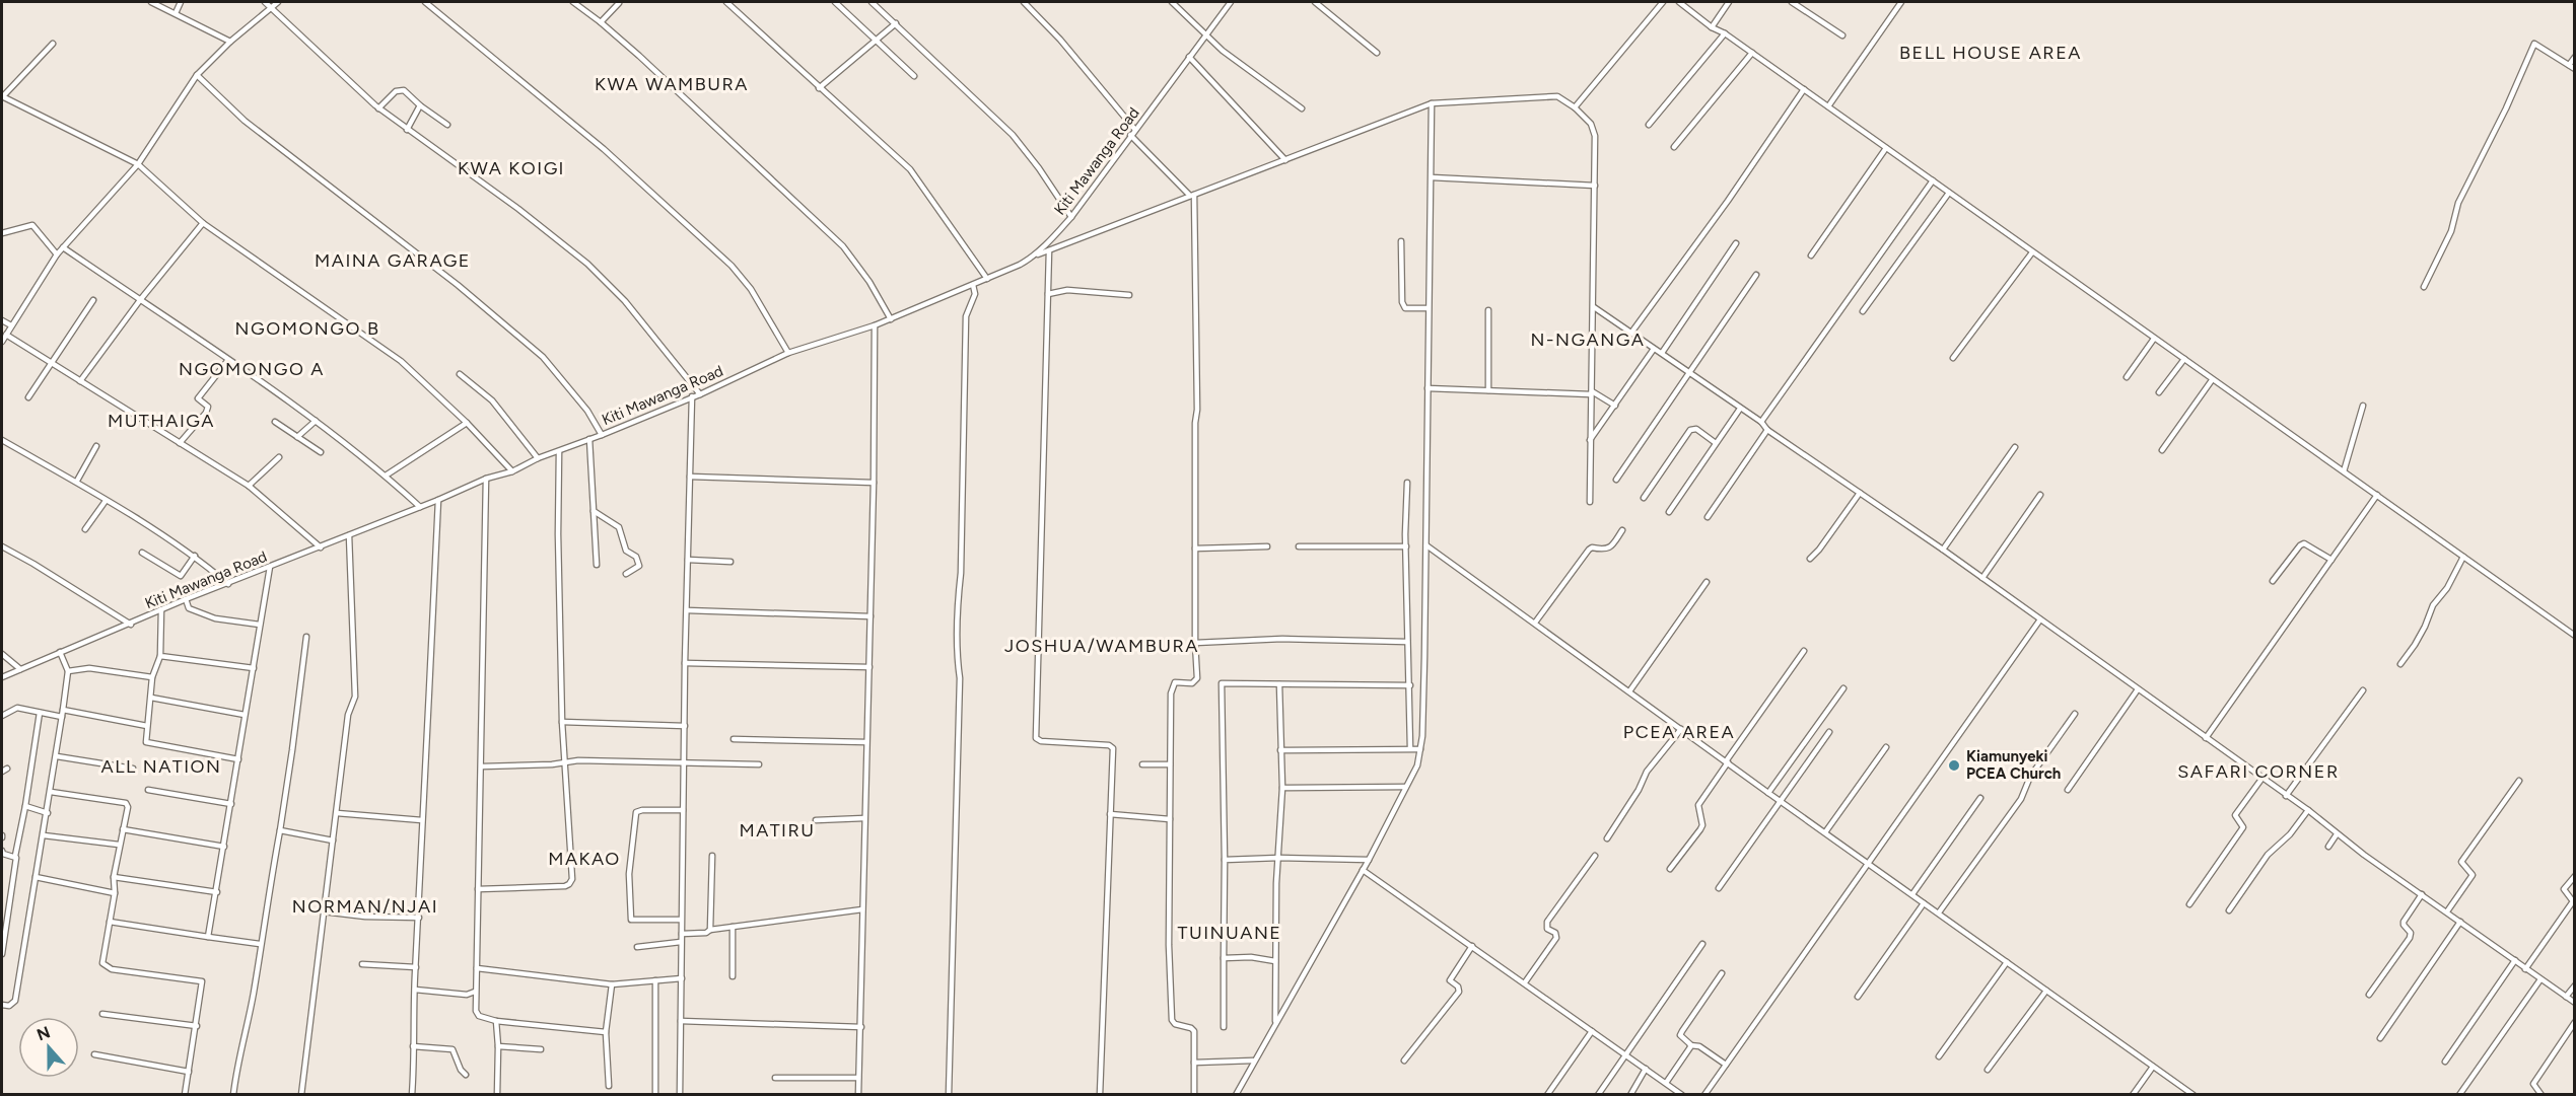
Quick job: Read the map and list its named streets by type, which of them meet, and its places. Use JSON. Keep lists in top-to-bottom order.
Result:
{
  "streets": {
    "street": ["Kiti Mawanga Road"]
  },
  "districts": [
    "BELL HOUSE AREA",
    "KWA WAMBURA",
    "KWA KOIGI",
    "MAINA GARAGE",
    "NGOMONGO B",
    "N-NGANGA",
    "NGOMONGO A",
    "MUTHAIGA",
    "JOSHUA/WAMBURA",
    "PCEA AREA",
    "ALL NATION",
    "SAFARI CORNER",
    "MATIRU",
    "MAKAO",
    "NORMAN/NJAI",
    "TUINUANE"
  ],
  "places": ["Kiamunyeki PCEA Church"],
  "north": "top"
}
